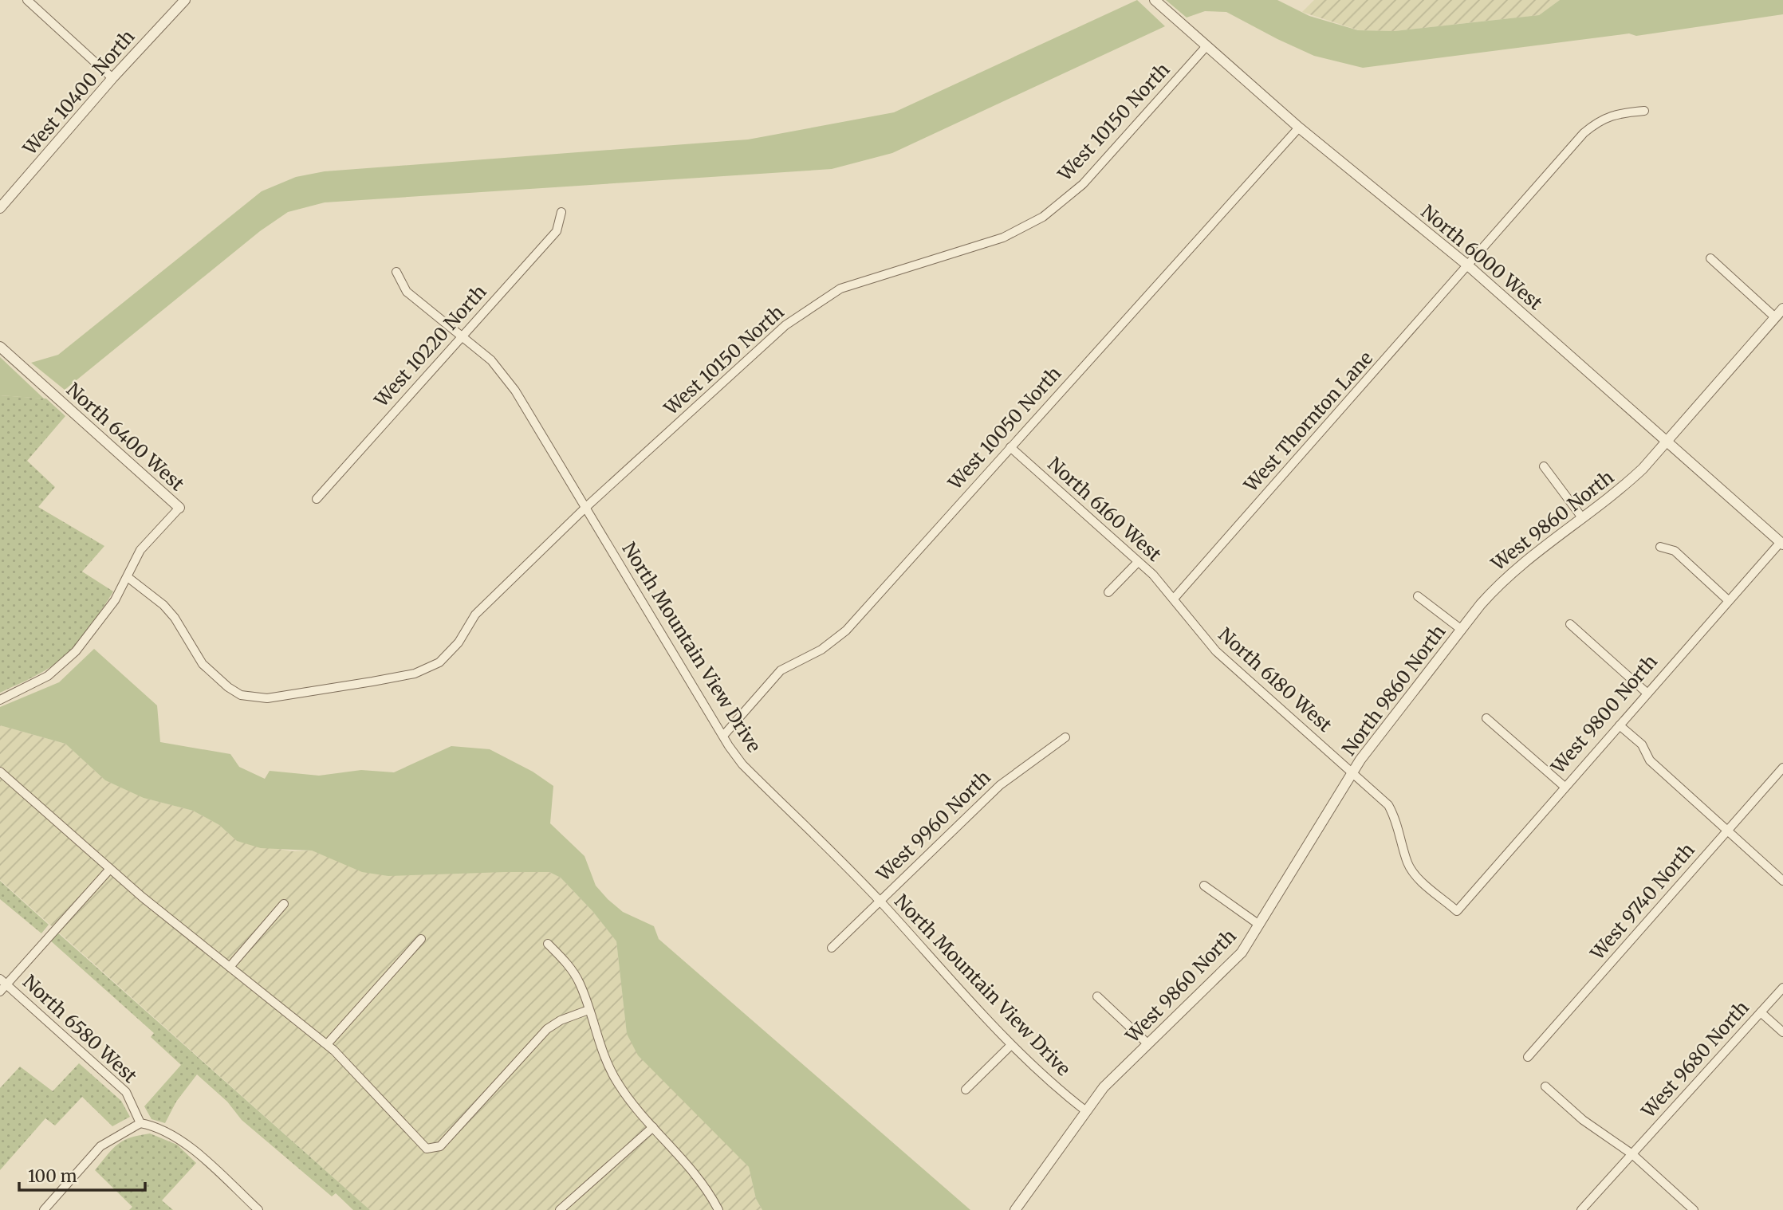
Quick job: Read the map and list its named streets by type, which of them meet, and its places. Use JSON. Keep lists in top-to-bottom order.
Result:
{
  "streets": {
    "street": [
      "West 10400 North",
      "West 10150 North",
      "North 6000 West",
      "West 10220 North",
      "West Thornton Lane",
      "West 10050 North",
      "North 6400 West",
      "North 6160 West",
      "West 9860 North",
      "North Mountain View Drive",
      "North 6180 West",
      "North 9860 North",
      "West 9800 North",
      "West 9960 North",
      "West 9740 North",
      "North 6580 West",
      "West 9680 North"
    ]
  },
  "crossings": [
    ["West 10150 North", "North 6000 West"],
    ["West 10150 North", "North Mountain View Drive"],
    ["North 6000 West", "West Thornton Lane"],
    ["North 6000 West", "West 10050 North"],
    ["North 6000 West", "West 9860 North"],
    ["North 6000 West", "West 9800 North"],
    ["West 10220 North", "North Mountain View Drive"],
    ["West Thornton Lane", "North 6160 West"],
    ["West Thornton Lane", "North 6180 West"],
    ["West 10050 North", "North 6160 West"],
    ["West 10050 North", "North Mountain View Drive"],
    ["North 6160 West", "North 6180 West"],
    ["West 9860 North", "North Mountain View Drive"],
    ["West 9860 North", "North 6180 West"],
    ["West 9860 North", "North 9860 North"],
    ["North Mountain View Drive", "West 9960 North"],
    ["North 6180 West", "North 9860 North"],
    ["North 6180 West", "West 9800 North"]
  ],
  "scale_bar": "100 m"
}
